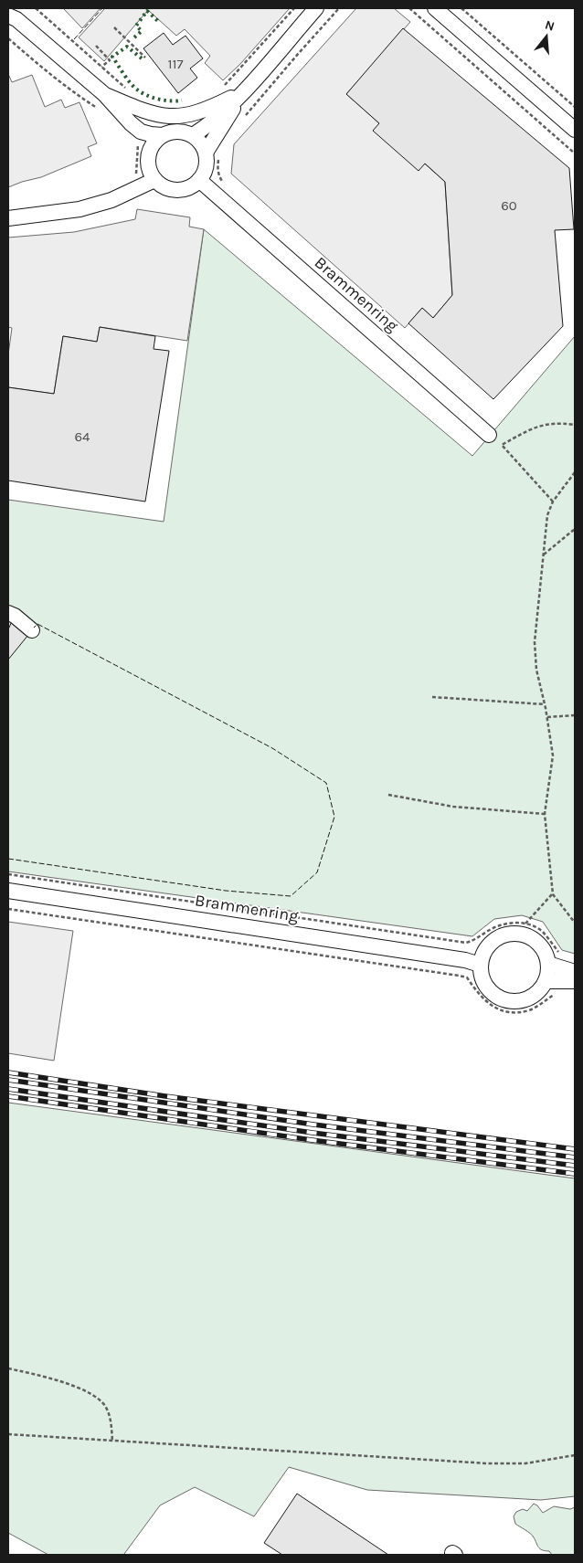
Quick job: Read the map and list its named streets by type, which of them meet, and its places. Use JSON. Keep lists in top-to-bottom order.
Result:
{
  "streets": {
    "street": ["Brammenring"]
  },
  "house_numbers": ["117", "60", "64"],
  "north": "top"
}
